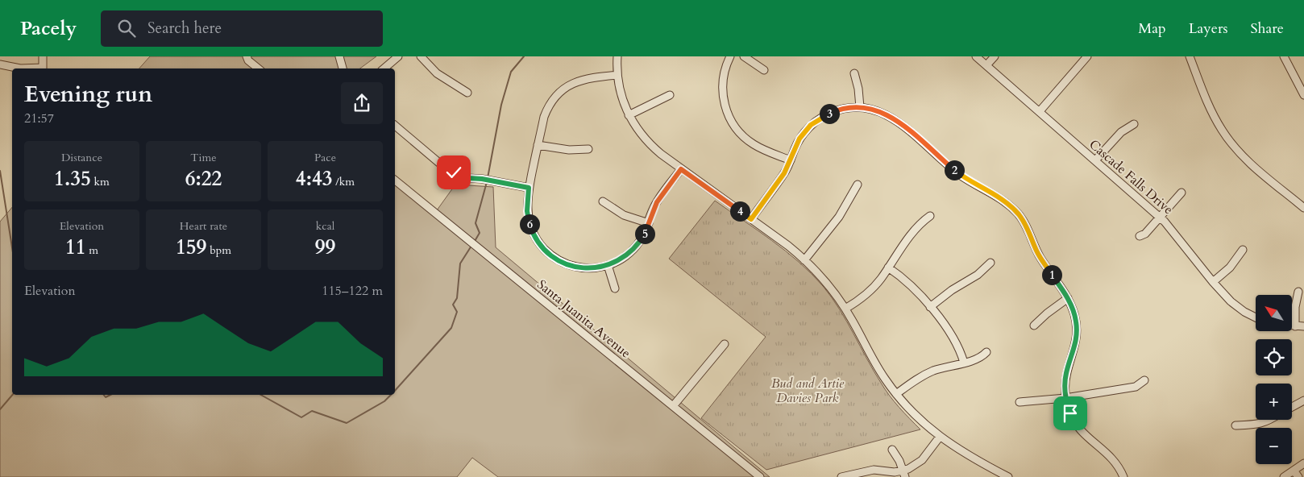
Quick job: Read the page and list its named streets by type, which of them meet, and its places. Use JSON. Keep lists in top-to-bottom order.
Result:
{
  "streets": {
    "street": ["Cascade Falls Drive", "Santa Juanita Avenue"]
  },
  "parks": ["Bud and Artie Davies Park"],
  "north": "top left",
  "page": {
    "header": "Pacely",
    "search": "Search here",
    "nav": ["Map", "Layers", "Share"],
    "heading": ["Evening run", "21:57"],
    "pins": [
      "3",
      "2",
      "4",
      "6",
      "5",
      "1"
    ],
    "stats": [
      ["Distance", "1.35 km"],
      ["Time", "6:22"],
      ["Pace", "4:43 /km"],
      ["Elevation", "11 m"],
      ["Heart rate", "159 bpm"],
      ["kcal", "99"]
    ],
    "chart": ["Elevation", "115–122 m"],
    "map_buttons": ["+", "−"]
  }
}
